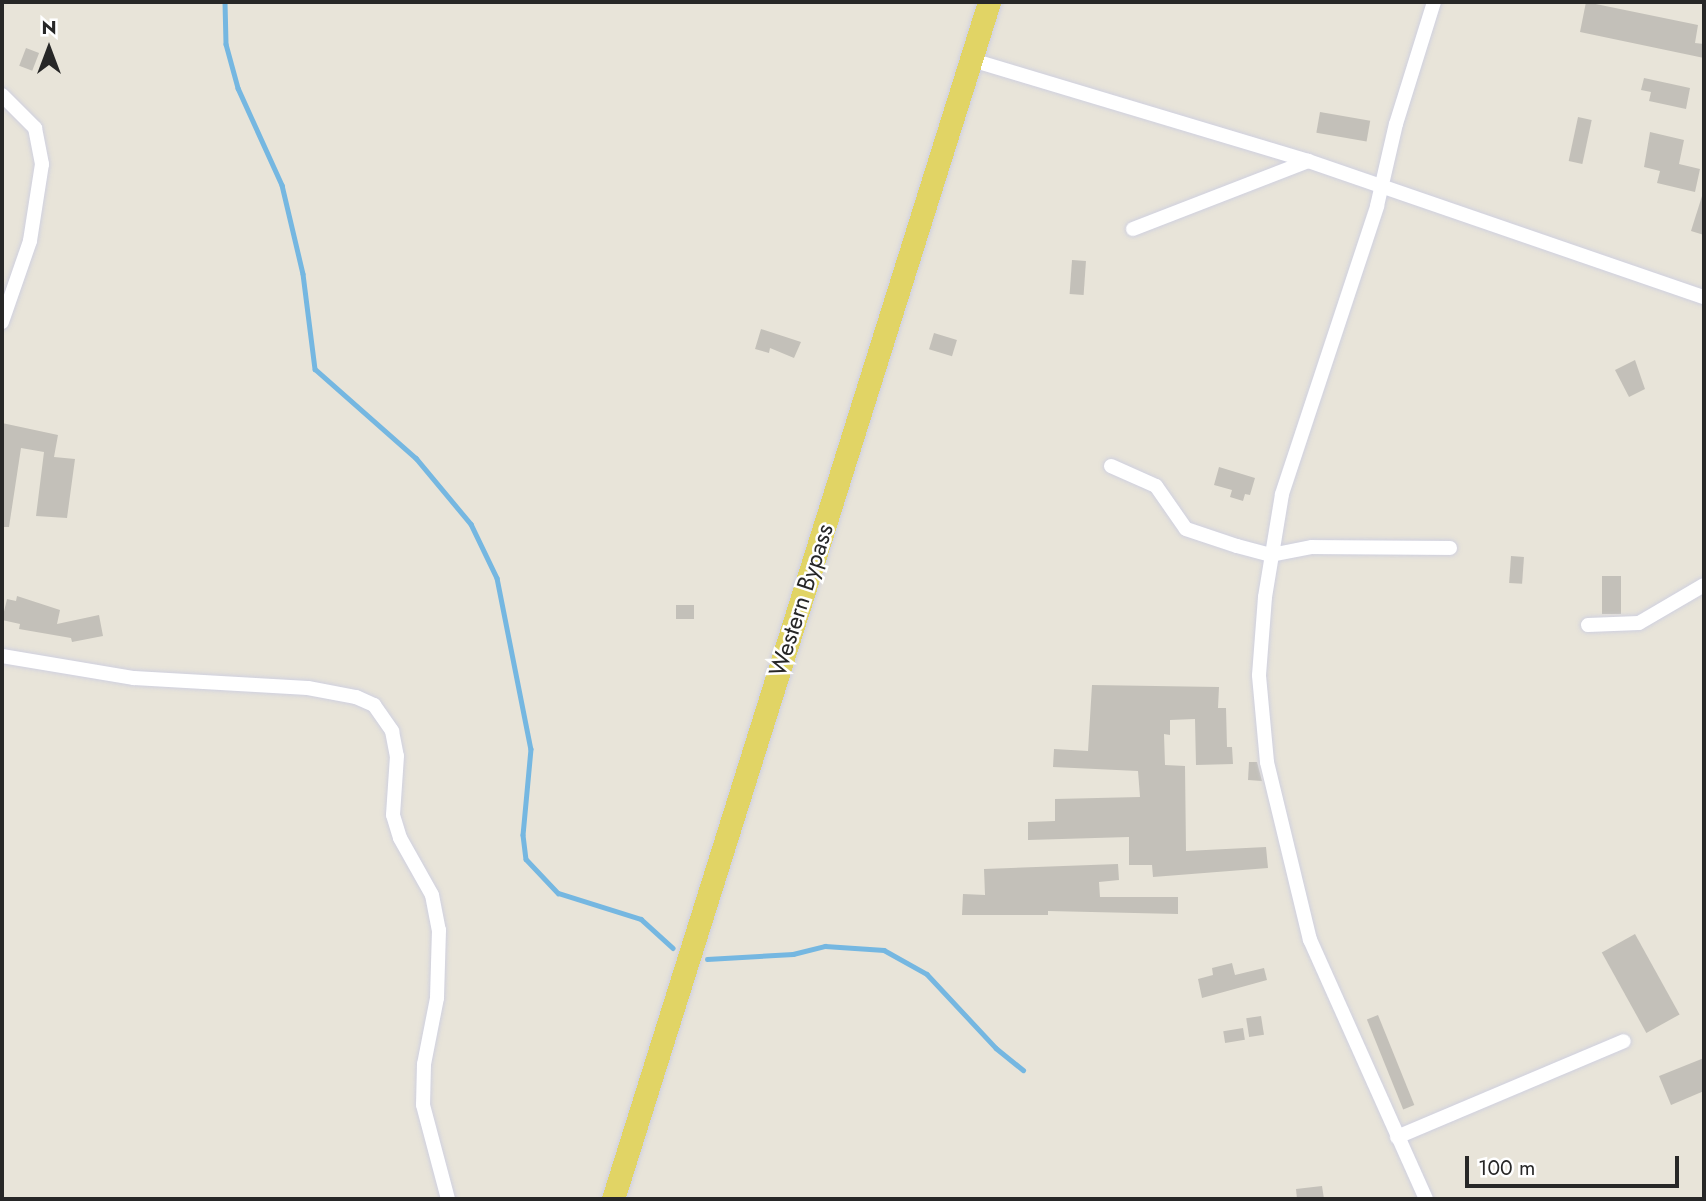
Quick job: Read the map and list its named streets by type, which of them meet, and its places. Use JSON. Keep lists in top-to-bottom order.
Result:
{
  "streets": {
    "main road": ["Western Bypass"]
  },
  "scale_bar": "100 m",
  "north": "top"
}
